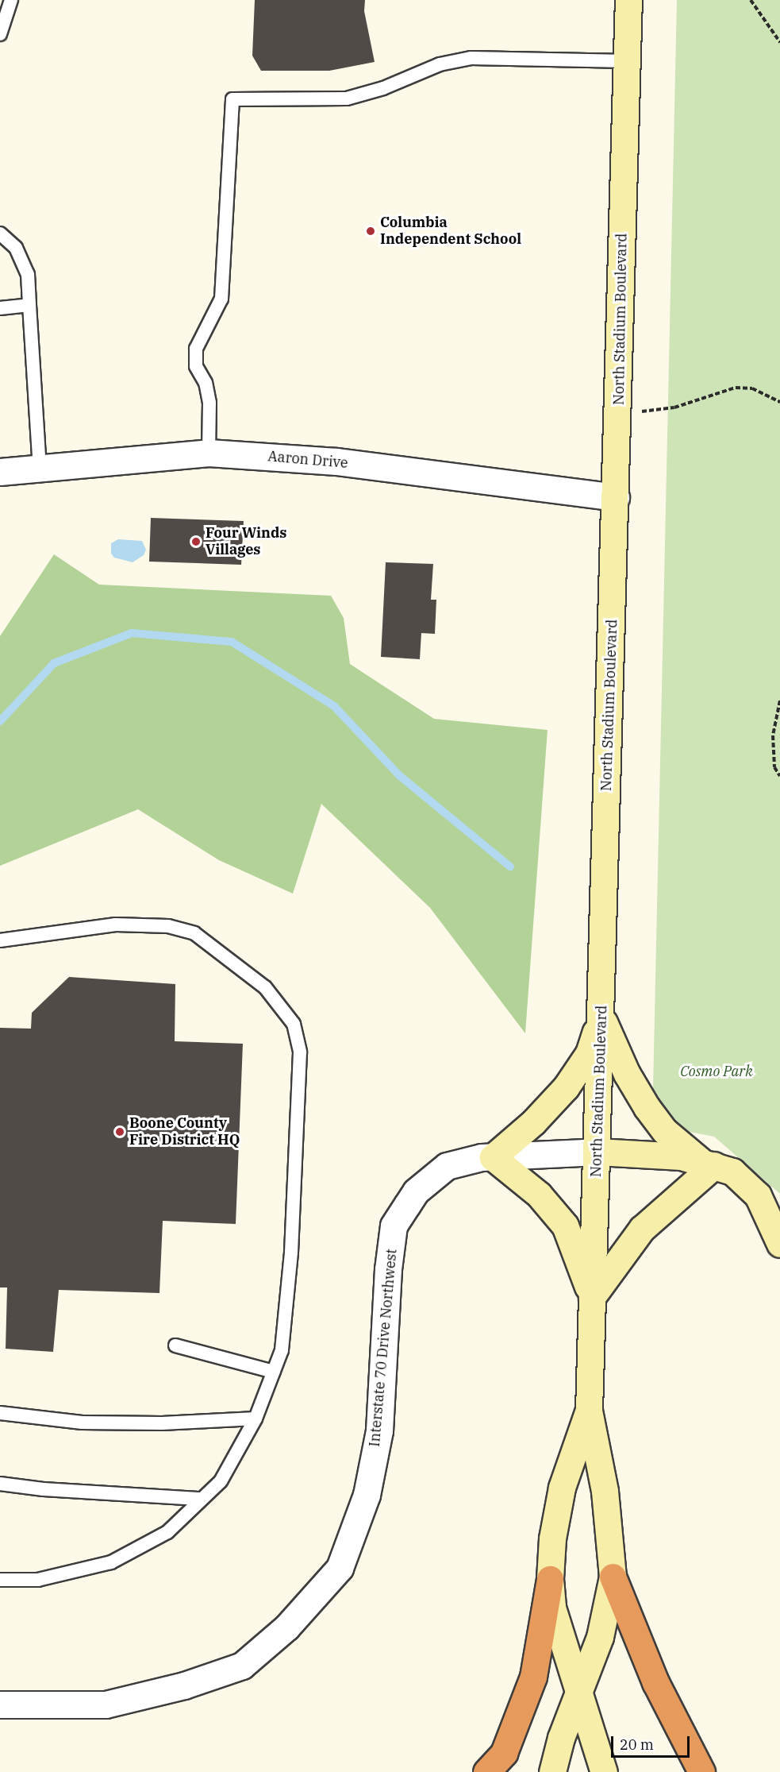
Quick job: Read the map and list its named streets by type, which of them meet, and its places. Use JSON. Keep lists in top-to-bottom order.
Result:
{
  "streets": {
    "main road": ["North Stadium Boulevard"],
    "street": ["Aaron Drive", "Interstate 70 Drive Northwest"]
  },
  "crossings": [
    ["North Stadium Boulevard", "Aaron Drive"],
    ["North Stadium Boulevard", "Interstate 70 Drive Northwest"]
  ],
  "parks": ["Cosmo Park"],
  "places": ["Columbia Independent School", "Four Winds Villages", "Boone County Fire District HQ"],
  "scale_bar": "20 m"
}
